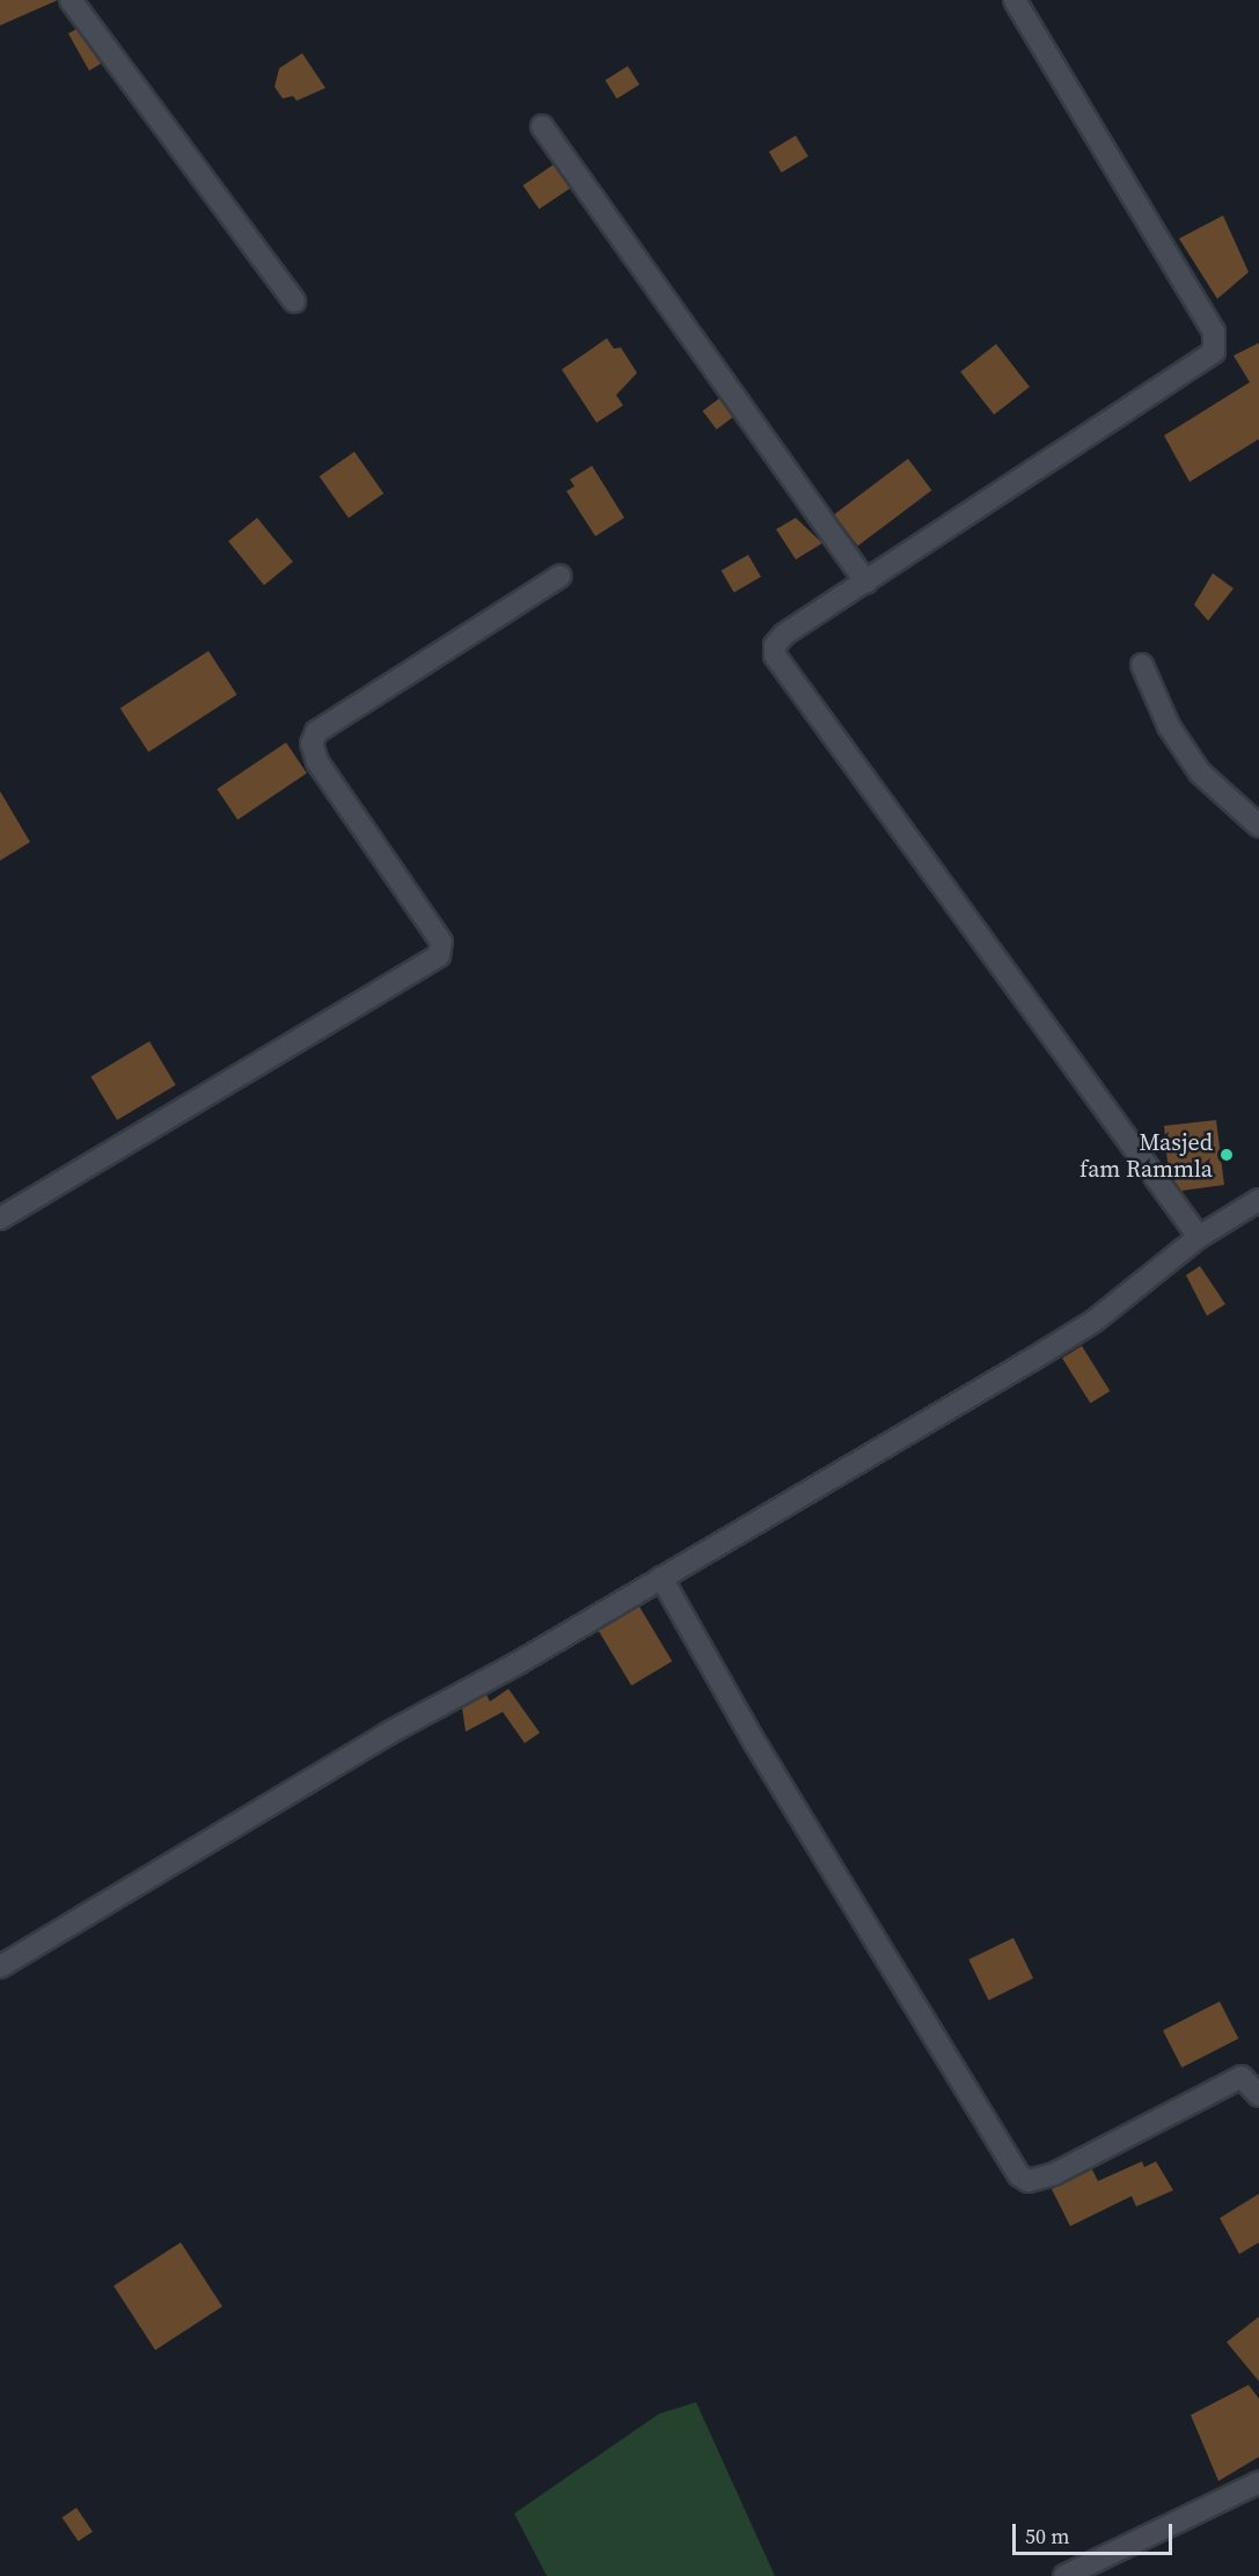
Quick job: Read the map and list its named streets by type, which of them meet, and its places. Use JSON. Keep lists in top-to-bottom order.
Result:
{
  "places": ["Masjed fam Rammla"],
  "scale_bar": "50 m"
}
